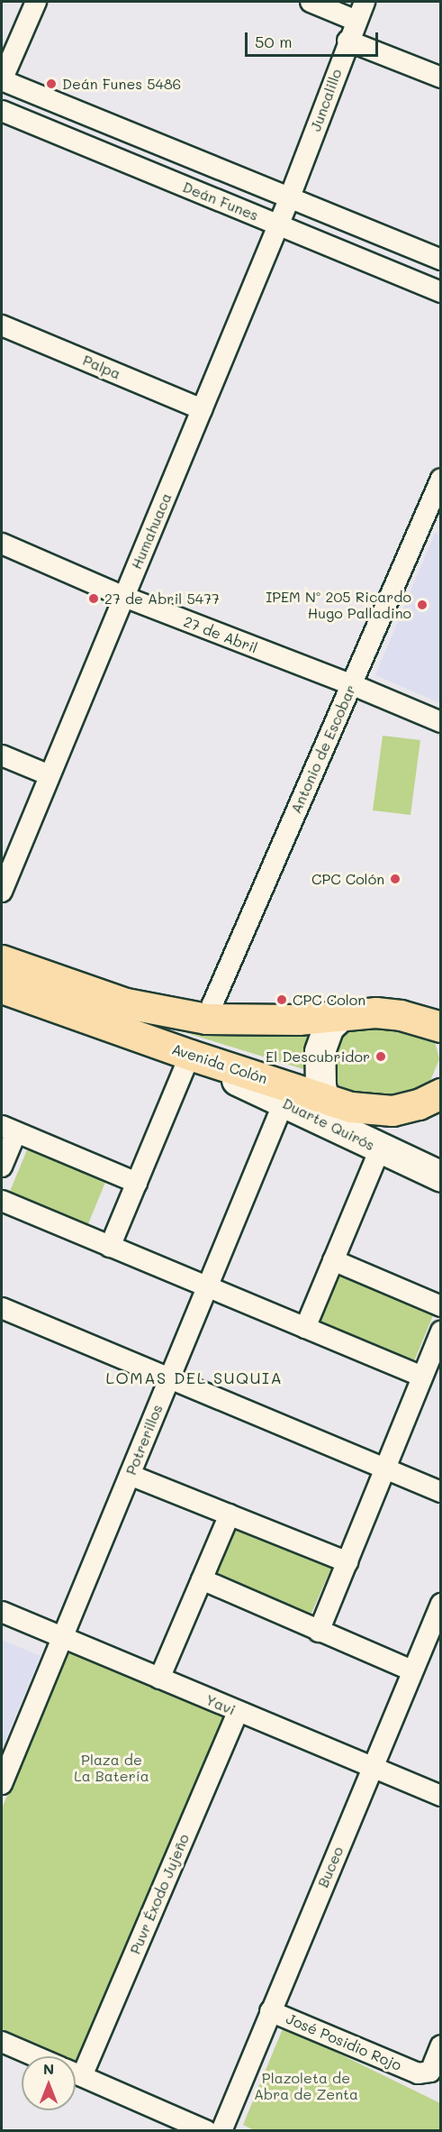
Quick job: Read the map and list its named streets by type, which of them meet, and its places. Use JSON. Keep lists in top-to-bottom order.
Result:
{
  "streets": {
    "main road": ["Avenida Colón", "Duarte Quirós"],
    "street": [
      "Juncalillo",
      "Deán Funes",
      "Palpa",
      "Humahuaca",
      "27 de Abril",
      "Antonio de Escobar",
      "Potrerillos",
      "Yavi",
      "Buceo",
      "Puvr Éxodo Jujeño",
      "José Posidio Rojo"
    ]
  },
  "crossings": [
    ["Juncalillo", "Deán Funes"],
    ["Juncalillo", "Humahuaca"],
    ["Deán Funes", "Humahuaca"],
    ["Palpa", "Humahuaca"],
    ["Humahuaca", "27 de Abril"],
    ["27 de Abril", "Antonio de Escobar"],
    ["Avenida Colón", "Duarte Quirós"],
    ["Duarte Quirós", "Potrerillos"],
    ["Potrerillos", "Yavi"],
    ["Yavi", "Buceo"],
    ["Yavi", "Puvr Éxodo Jujeño"],
    ["Buceo", "José Posidio Rojo"]
  ],
  "districts": ["LOMAS DEL SUQUIA"],
  "parks": ["Plaza de La Batería", "Plazoleta de Abra de Zenta"],
  "places": [
    "Deán Funes 5486",
    "27 de Abril 5477",
    "IPEM Nº 205 Ricardo Hugo Palladino",
    "CPC Colón",
    "CPC Colon",
    "El Descubridor"
  ],
  "scale_bar": "50 m",
  "north": "top"
}
